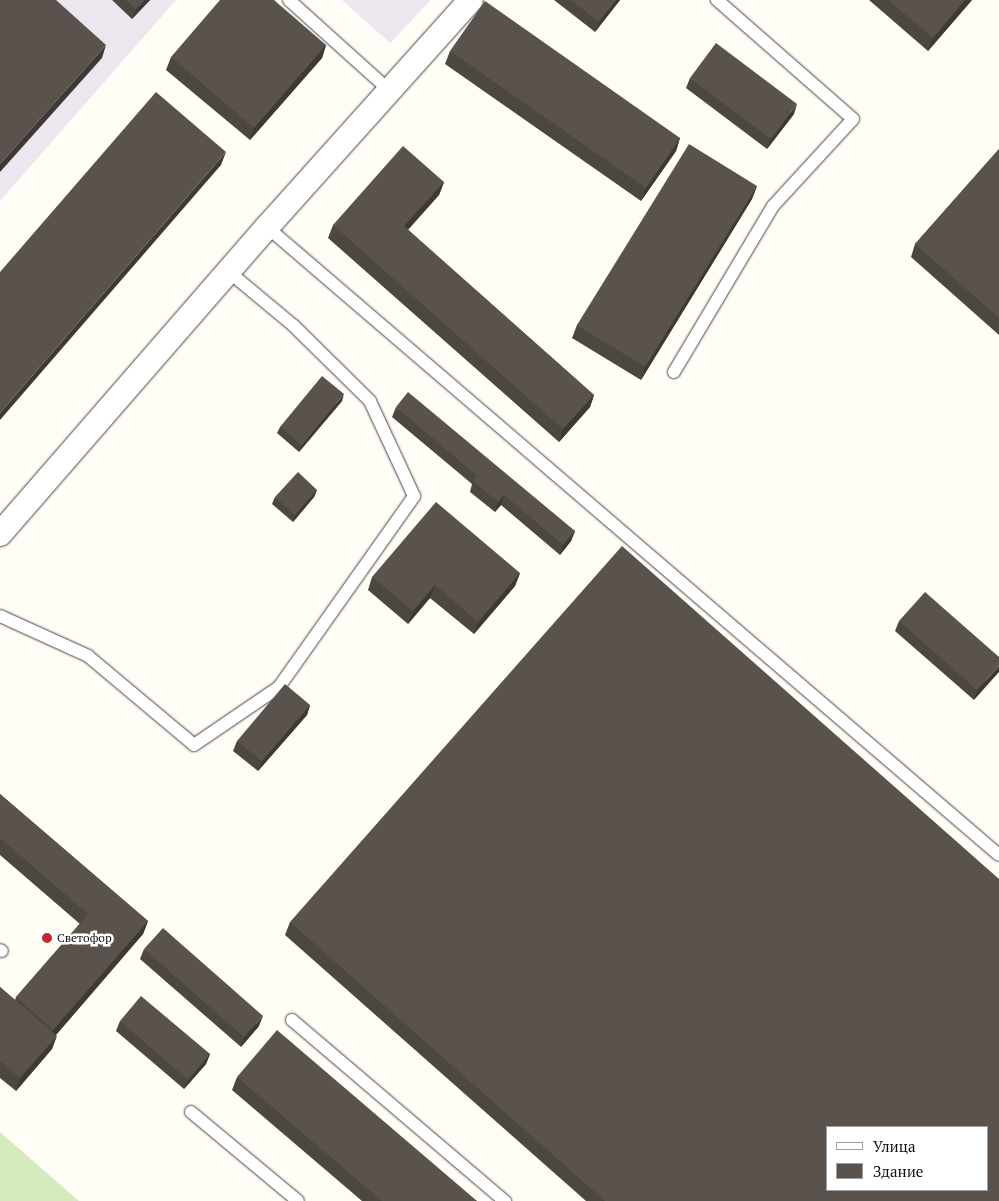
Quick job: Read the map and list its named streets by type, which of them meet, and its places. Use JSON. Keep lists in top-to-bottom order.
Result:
{
  "places": ["Светофор"],
  "legend": ["Улица", "Здание"]
}
